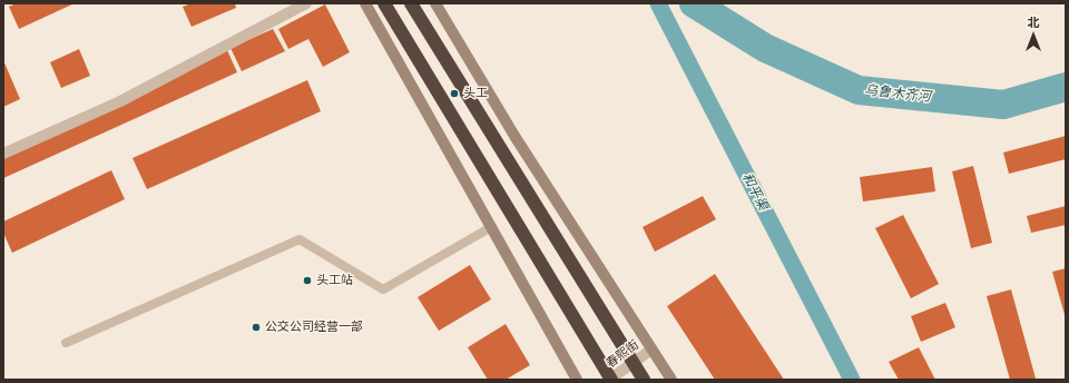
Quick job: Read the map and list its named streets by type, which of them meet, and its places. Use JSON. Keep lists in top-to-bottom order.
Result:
{
  "streets": {
    "street": ["春熙街"]
  },
  "water": ["乌鲁木齐河", "和平渠"],
  "places": ["头工", "头工站", "公交公司经营一部"],
  "north": "top"
}
